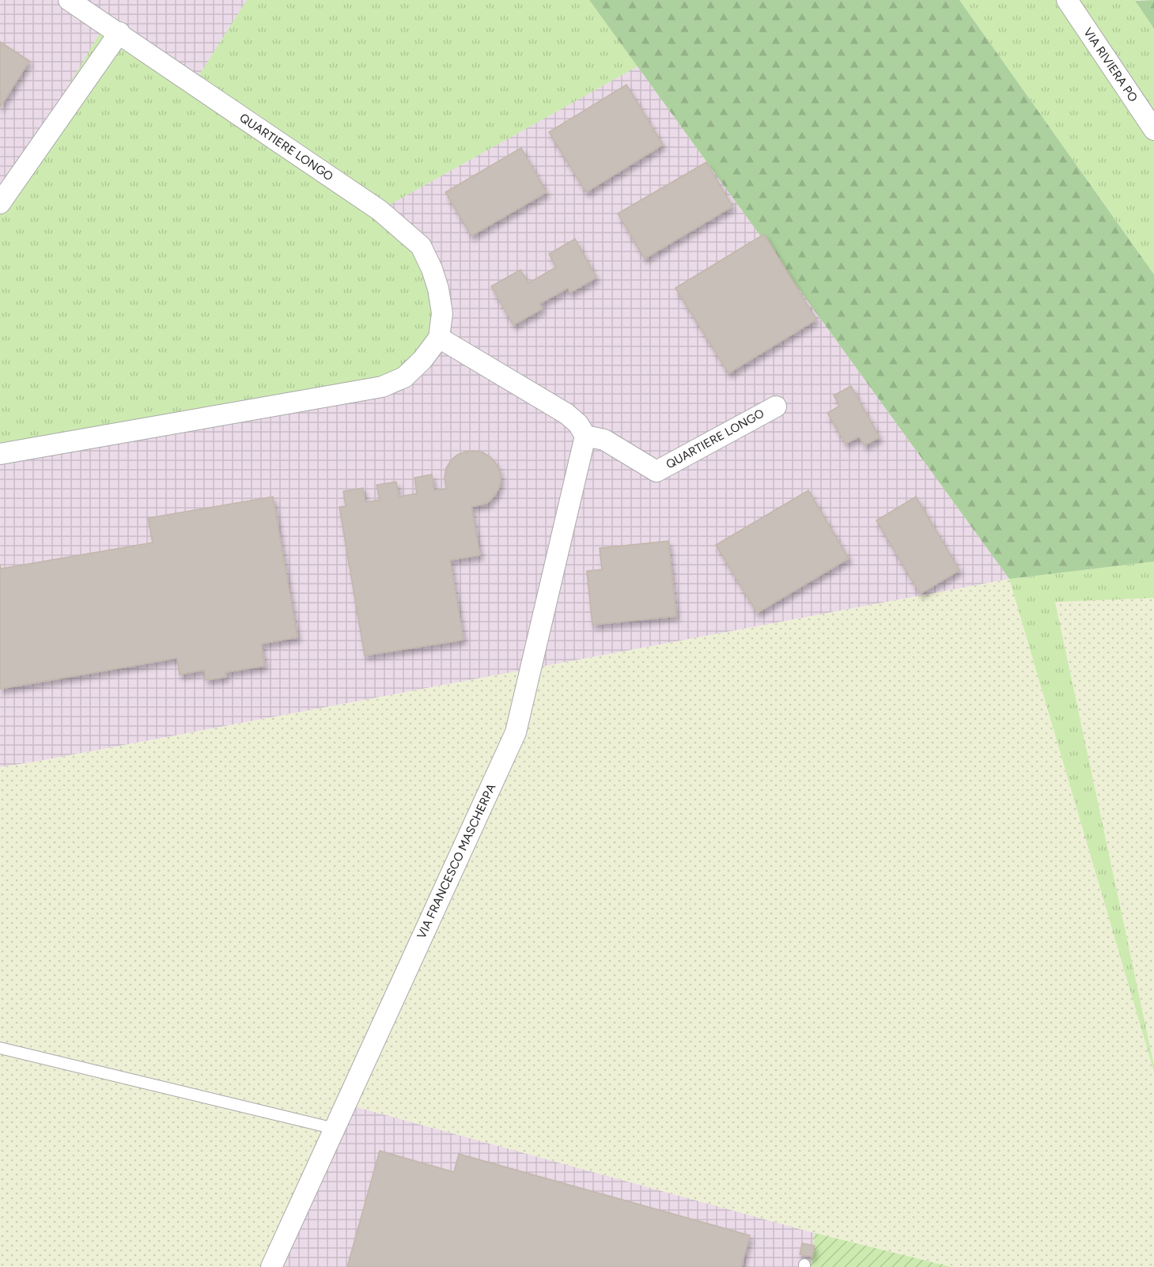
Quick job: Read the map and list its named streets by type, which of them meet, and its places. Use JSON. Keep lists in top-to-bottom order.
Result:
{
  "streets": {
    "street": ["VIA RIVIERA PO", "QUARTIERE LONGO", "VIA FRANCESCO MASCHERPA"]
  },
  "crossings": [
    ["QUARTIERE LONGO", "VIA FRANCESCO MASCHERPA"]
  ]
}
